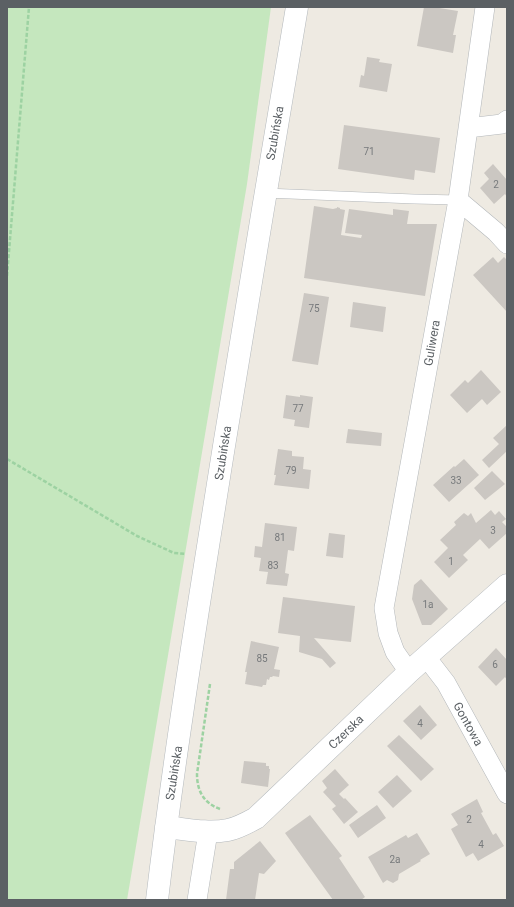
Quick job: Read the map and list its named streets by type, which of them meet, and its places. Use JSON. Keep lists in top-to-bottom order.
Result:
{
  "streets": {
    "main road": ["Szubińska", "Czerska"],
    "street": ["Guliwera", "Gontowa"]
  },
  "crossings": [
    ["Szubińska", "Czerska"],
    ["Guliwera", "Czerska"],
    ["Gontowa", "Czerska"]
  ],
  "house_numbers": [
    "71",
    "2",
    "75",
    "77",
    "79",
    "33",
    "3",
    "81",
    "1",
    "83",
    "1a",
    "85",
    "6",
    "4",
    "2",
    "4",
    "2a"
  ]
}
